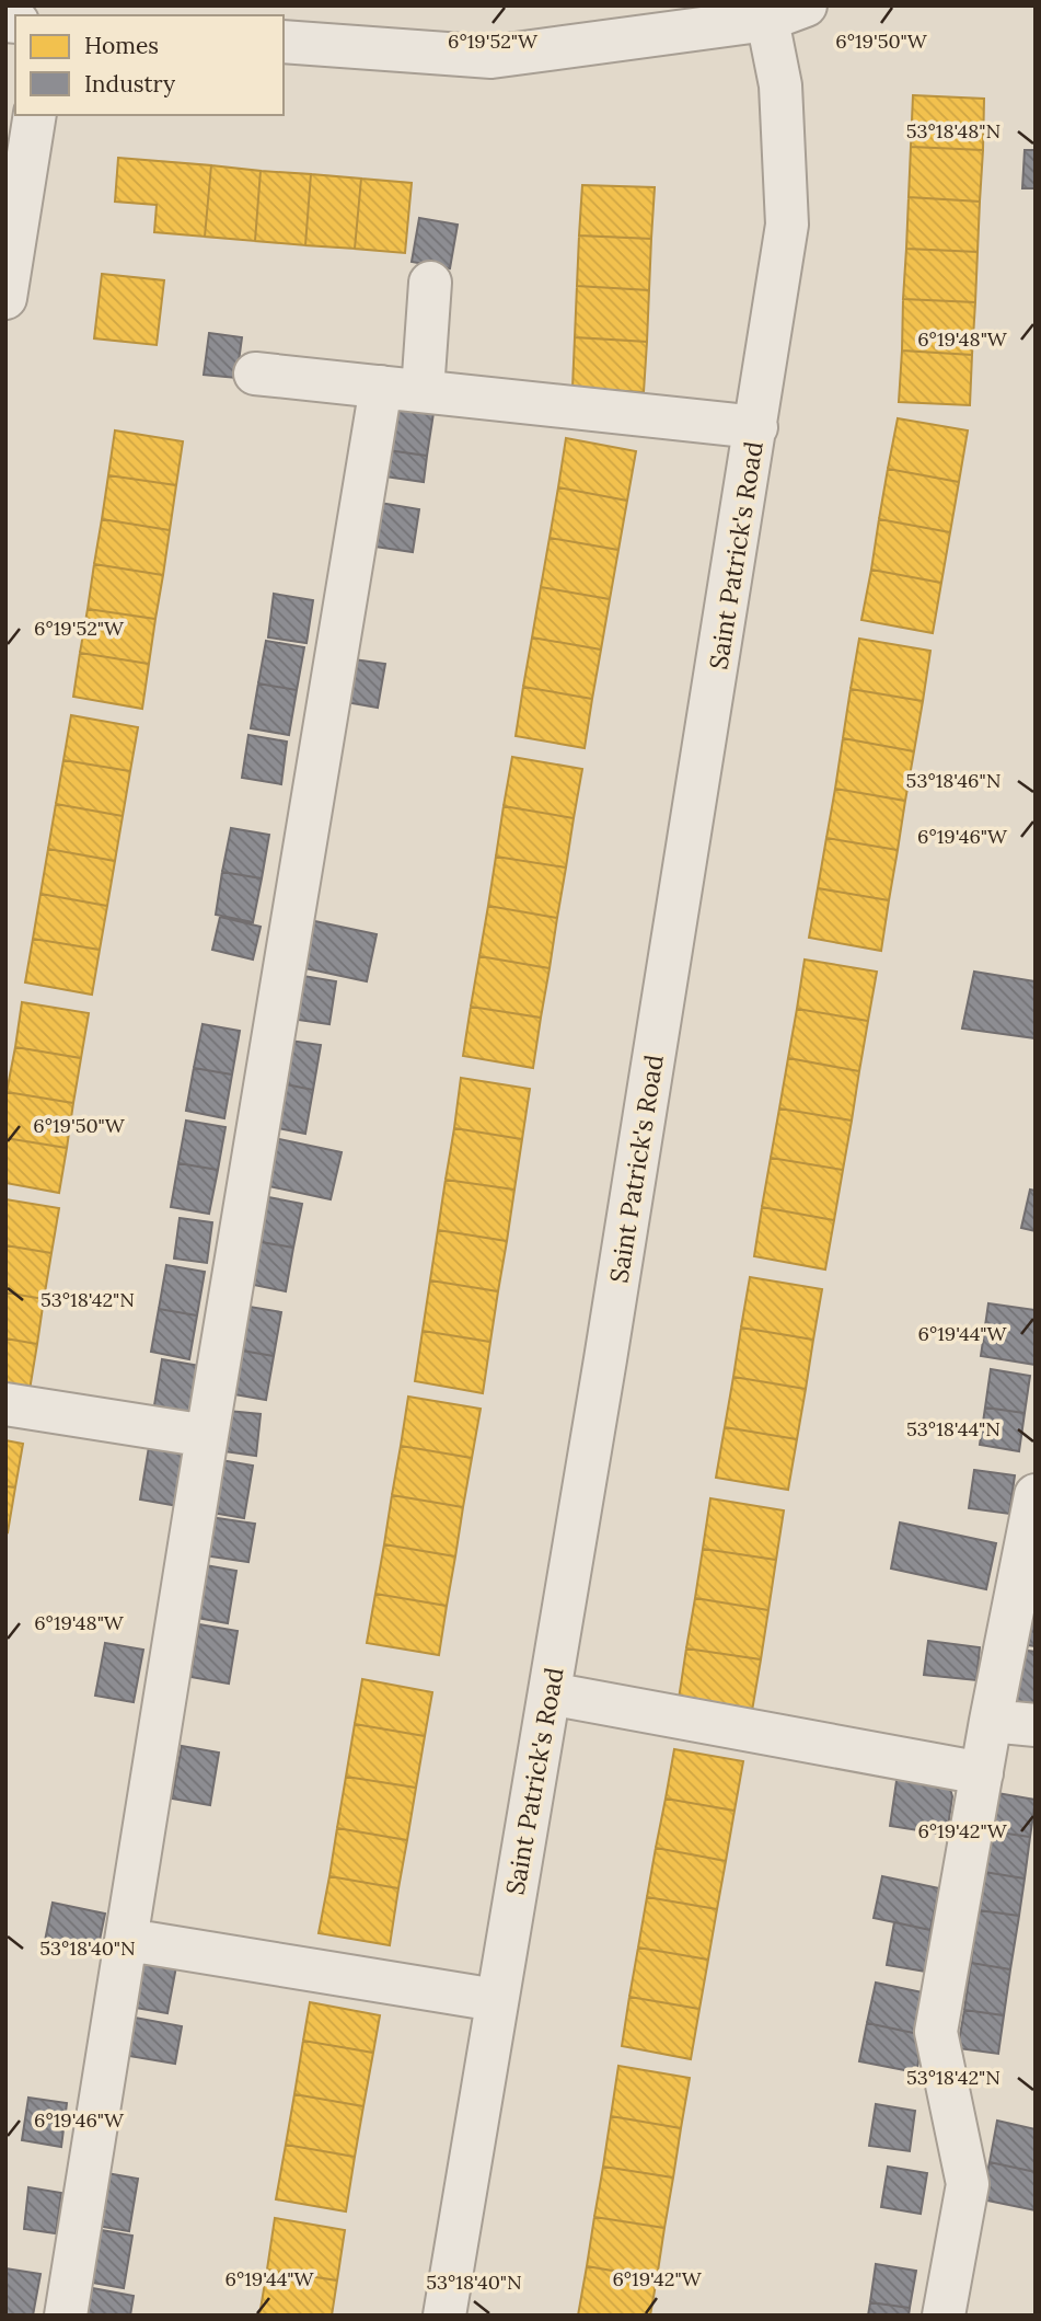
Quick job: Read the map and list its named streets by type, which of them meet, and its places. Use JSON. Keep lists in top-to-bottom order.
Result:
{
  "streets": {
    "street": ["Saint Patrick's Road"]
  },
  "legend": ["Homes", "Industry"],
  "coordinates": [
    "6°19'52\"W",
    "6°19'50\"W",
    "53°18'48\"N",
    "6°19'48\"W",
    "53°18'46\"N",
    "6°19'46\"W",
    "53°18'42\"N",
    "6°19'44\"W",
    "53°18'44\"N",
    "6°19'42\"W",
    "53°18'40\"N"
  ]
}
